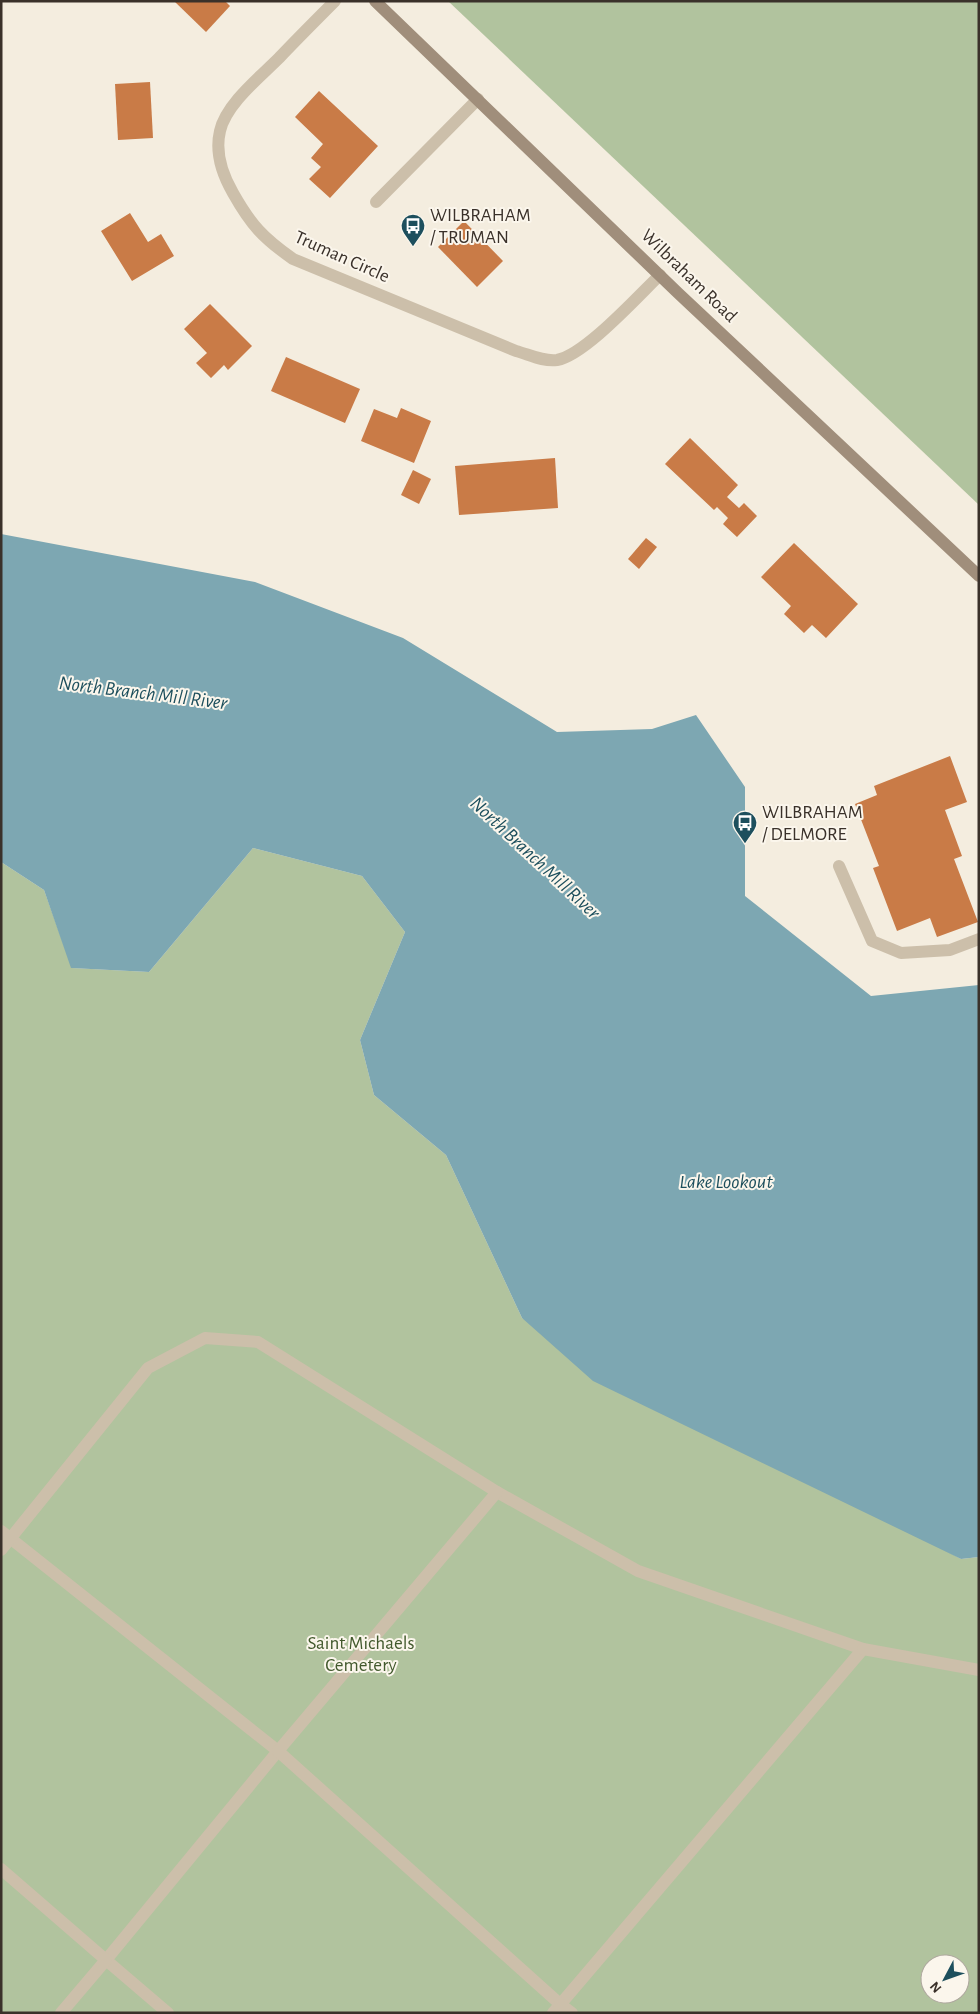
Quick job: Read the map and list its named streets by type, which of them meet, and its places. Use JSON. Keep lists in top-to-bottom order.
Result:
{
  "streets": {
    "main road": ["Wilbraham Road"],
    "street": ["Truman Circle"]
  },
  "crossings": [
    ["Truman Circle", "Wilbraham Road"]
  ],
  "water": ["North Branch Mill River", "Lake Lookout"],
  "parks": ["Saint Michaels Cemetery"],
  "places": {
    "bus stop": ["WILBRAHAM / TRUMAN", "WILBRAHAM / DELMORE"]
  },
  "north": "bottom left"
}
